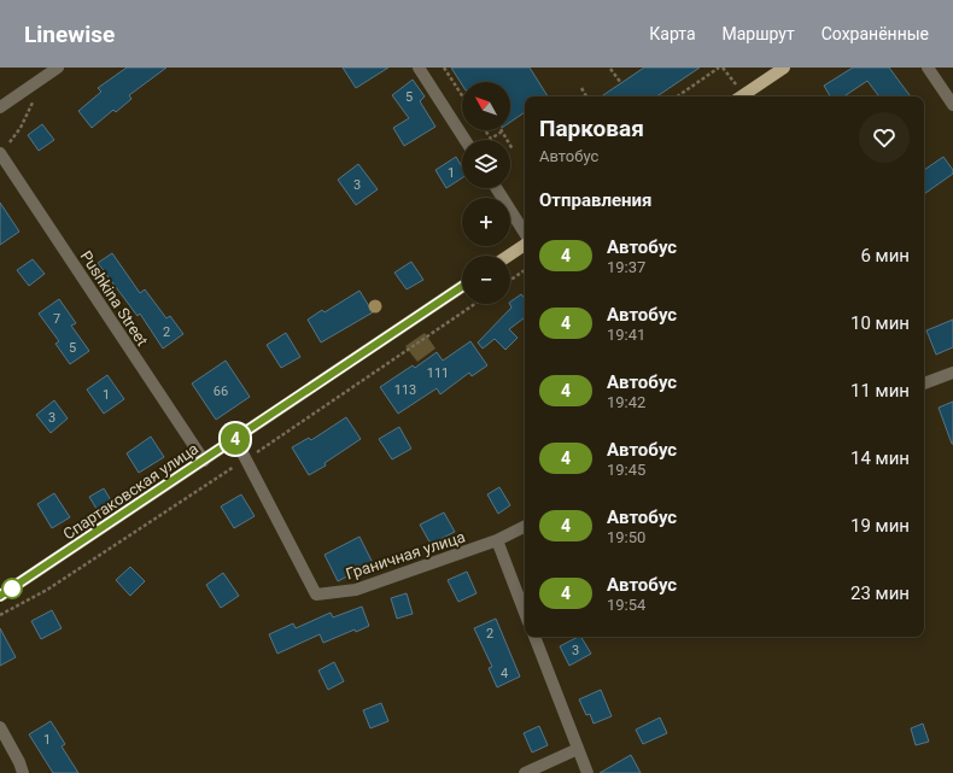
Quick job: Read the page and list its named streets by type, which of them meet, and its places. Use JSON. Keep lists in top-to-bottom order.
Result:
{
  "streets": {
    "main road": ["Спартаковская улица"],
    "street": ["Pushkina Street", "Граничная улица"]
  },
  "crossings": [
    ["Pushkina Street", "Спартаковская улица"],
    ["Спартаковская улица", "Граничная улица"]
  ],
  "lines": ["bus line 4"],
  "house_numbers": [
    "5",
    "1",
    "3",
    "7",
    "2",
    "5",
    "111",
    "113",
    "66",
    "1",
    "3",
    "2",
    "3",
    "4",
    "1"
  ],
  "north": "top left",
  "page": {
    "header": "Linewise",
    "nav": ["Карта", "Маршрут", "Сохранённые"],
    "on_map": "4",
    "map_buttons": ["+", "−"],
    "heading": [
      ["Парковая", "Автобус"],
      "Отправления"
    ],
    "list": [
      {
        "mark": "4",
        "name": "Автобус",
        "note": "19:37",
        "value": "6 мин"
      },
      {
        "mark": "4",
        "name": "Автобус",
        "note": "19:41",
        "value": "10 мин"
      },
      {
        "mark": "4",
        "name": "Автобус",
        "note": "19:42",
        "value": "11 мин"
      },
      {
        "mark": "4",
        "name": "Автобус",
        "note": "19:45",
        "value": "14 мин"
      },
      {
        "mark": "4",
        "name": "Автобус",
        "note": "19:50",
        "value": "19 мин"
      },
      {
        "mark": "4",
        "name": "Автобус",
        "note": "19:54",
        "value": "23 мин"
      }
    ]
  }
}
